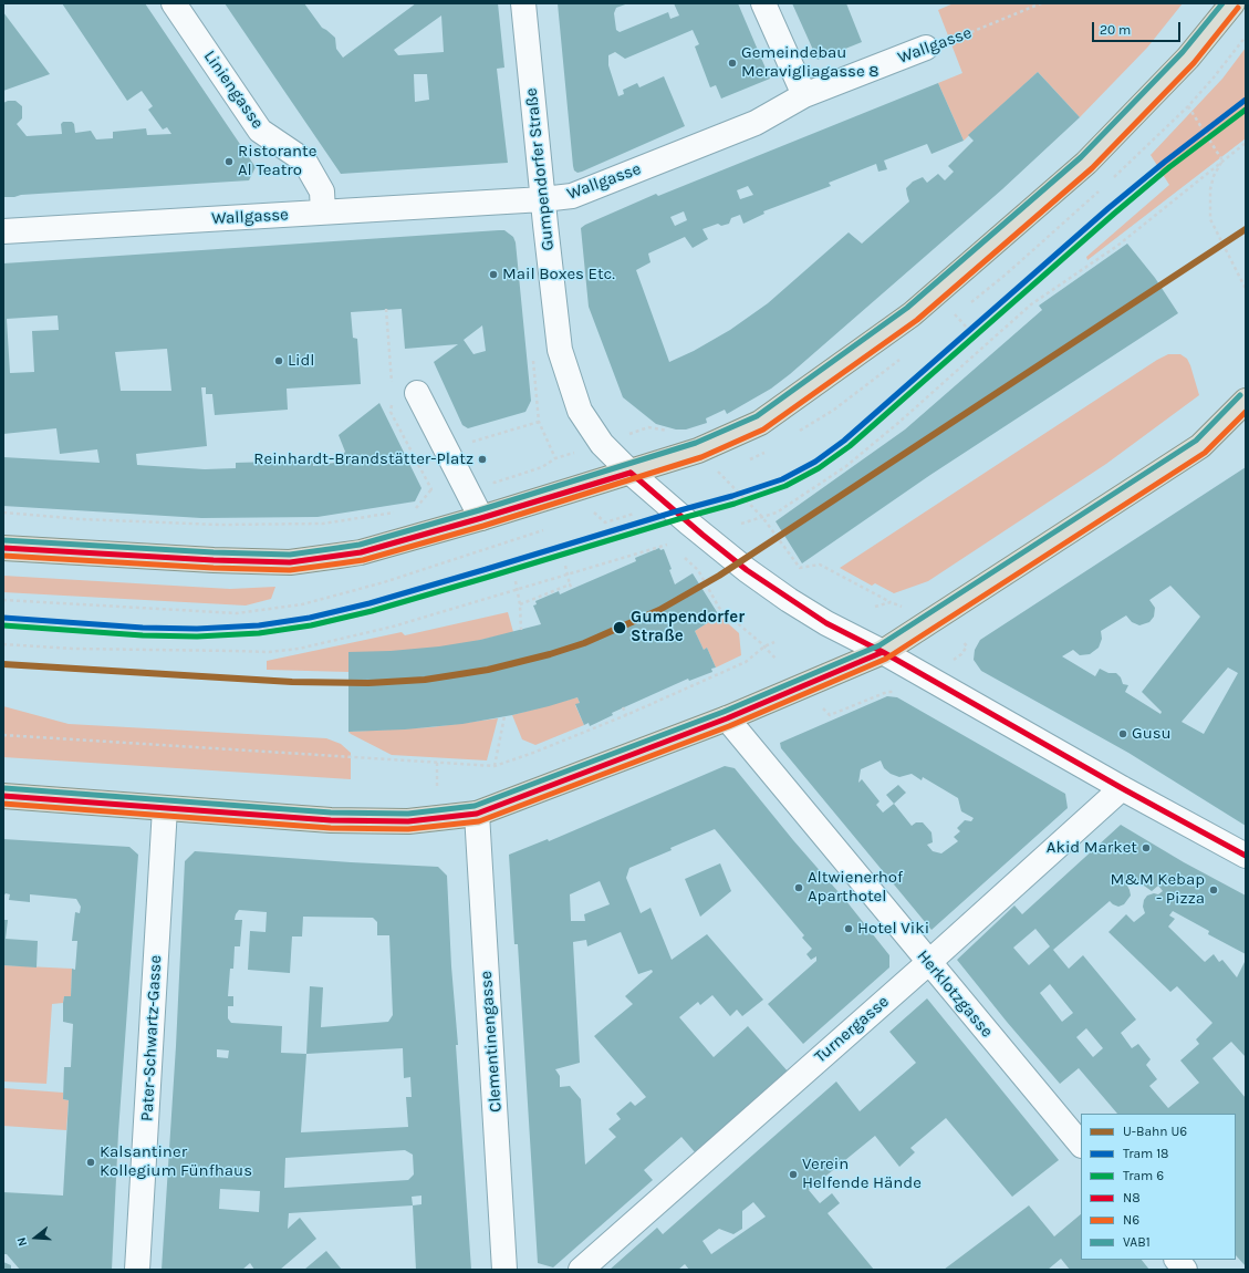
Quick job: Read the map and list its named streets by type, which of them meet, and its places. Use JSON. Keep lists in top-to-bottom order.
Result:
{
  "streets": {
    "street": [
      "Wallgasse",
      "Liniengasse",
      "Gumpendorfer Straße",
      "Herklotzgasse",
      "Turnergasse",
      "Pater-Schwartz-Gasse",
      "Clementinengasse"
    ]
  },
  "crossings": [
    ["Wallgasse", "Liniengasse"],
    ["Wallgasse", "Gumpendorfer Straße"],
    ["Gumpendorfer Straße", "Turnergasse"],
    ["Herklotzgasse", "Turnergasse"]
  ],
  "places": [
    "Gemeindebau Meravigliagasse 8",
    "Ristorante Al Teatro",
    "Mail Boxes Etc.",
    "Lidl",
    "Reinhardt-Brandstätter-Platz",
    "Gumpendorfer Straße",
    "Gusu",
    "Akid Market",
    "Altwienerhof Aparthotel",
    "M&M Kebap - Pizza",
    "Hotel Viki",
    "Kalsantiner Kollegium Fünfhaus",
    "Verein Helfende Hände"
  ],
  "lines": [
    "transit line VAB1",
    "transit line N6",
    "tram line 18",
    "tram line 6",
    "metro line U6",
    "transit line N8"
  ],
  "legend": [
    "U-Bahn U6",
    "Tram 18",
    "Tram 6",
    "N8",
    "N6",
    "VAB1"
  ],
  "scale_bar": "20 m",
  "north": "left"
}
